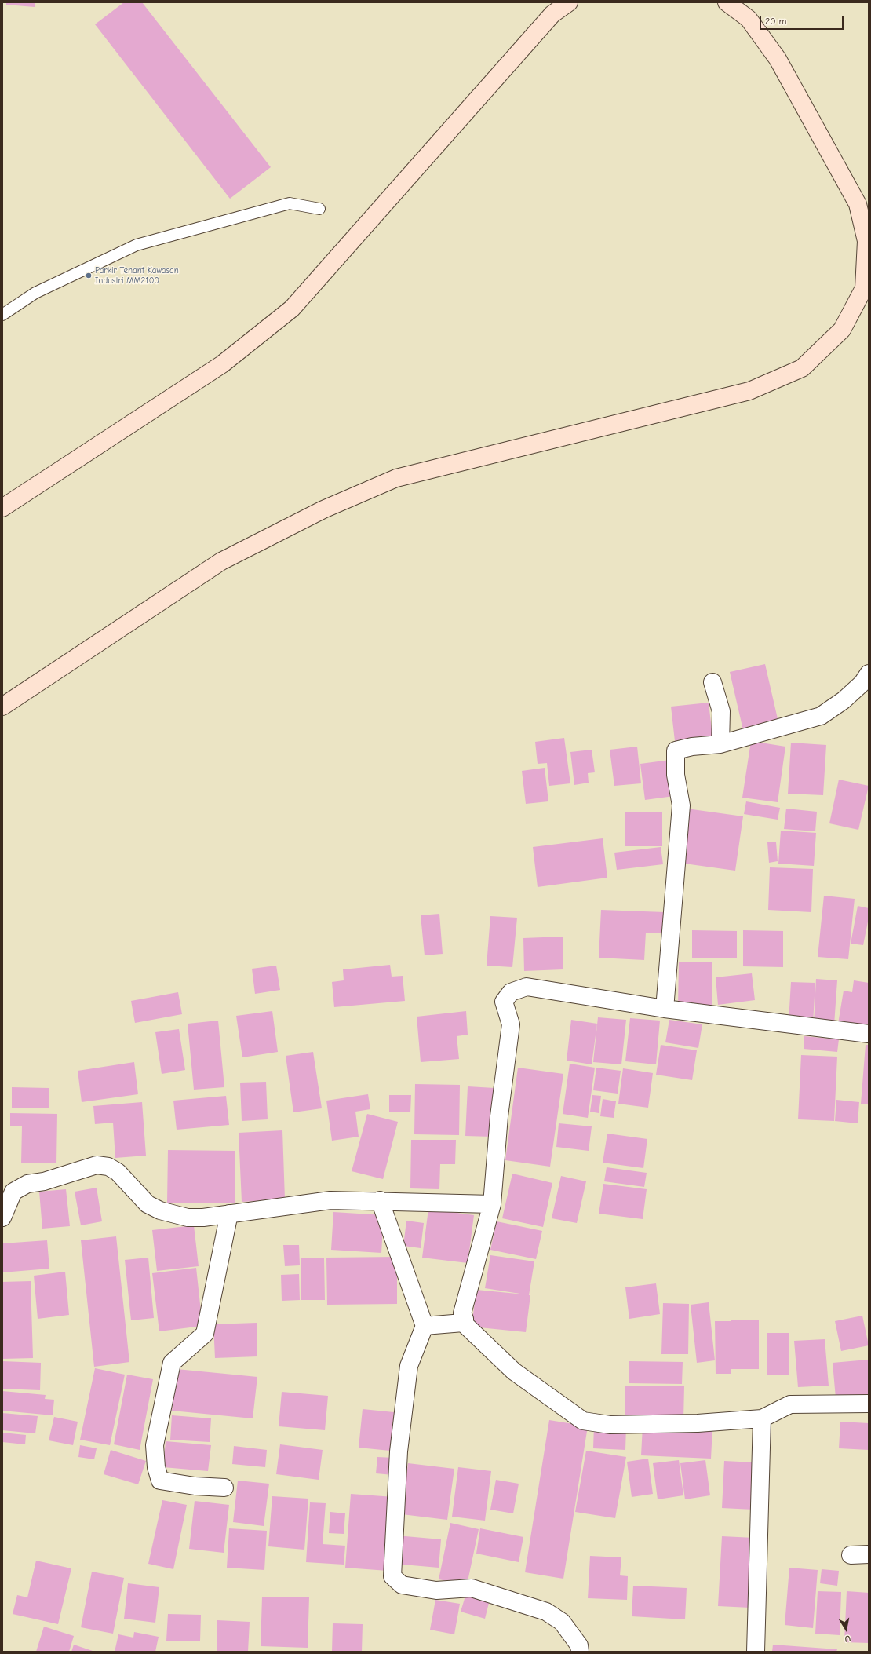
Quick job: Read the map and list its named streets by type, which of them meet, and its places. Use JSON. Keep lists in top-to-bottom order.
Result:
{
  "places": ["Parkir Tenant Kawasan Industri MM2100"],
  "scale_bar": "20 m",
  "north": "bottom"
}
